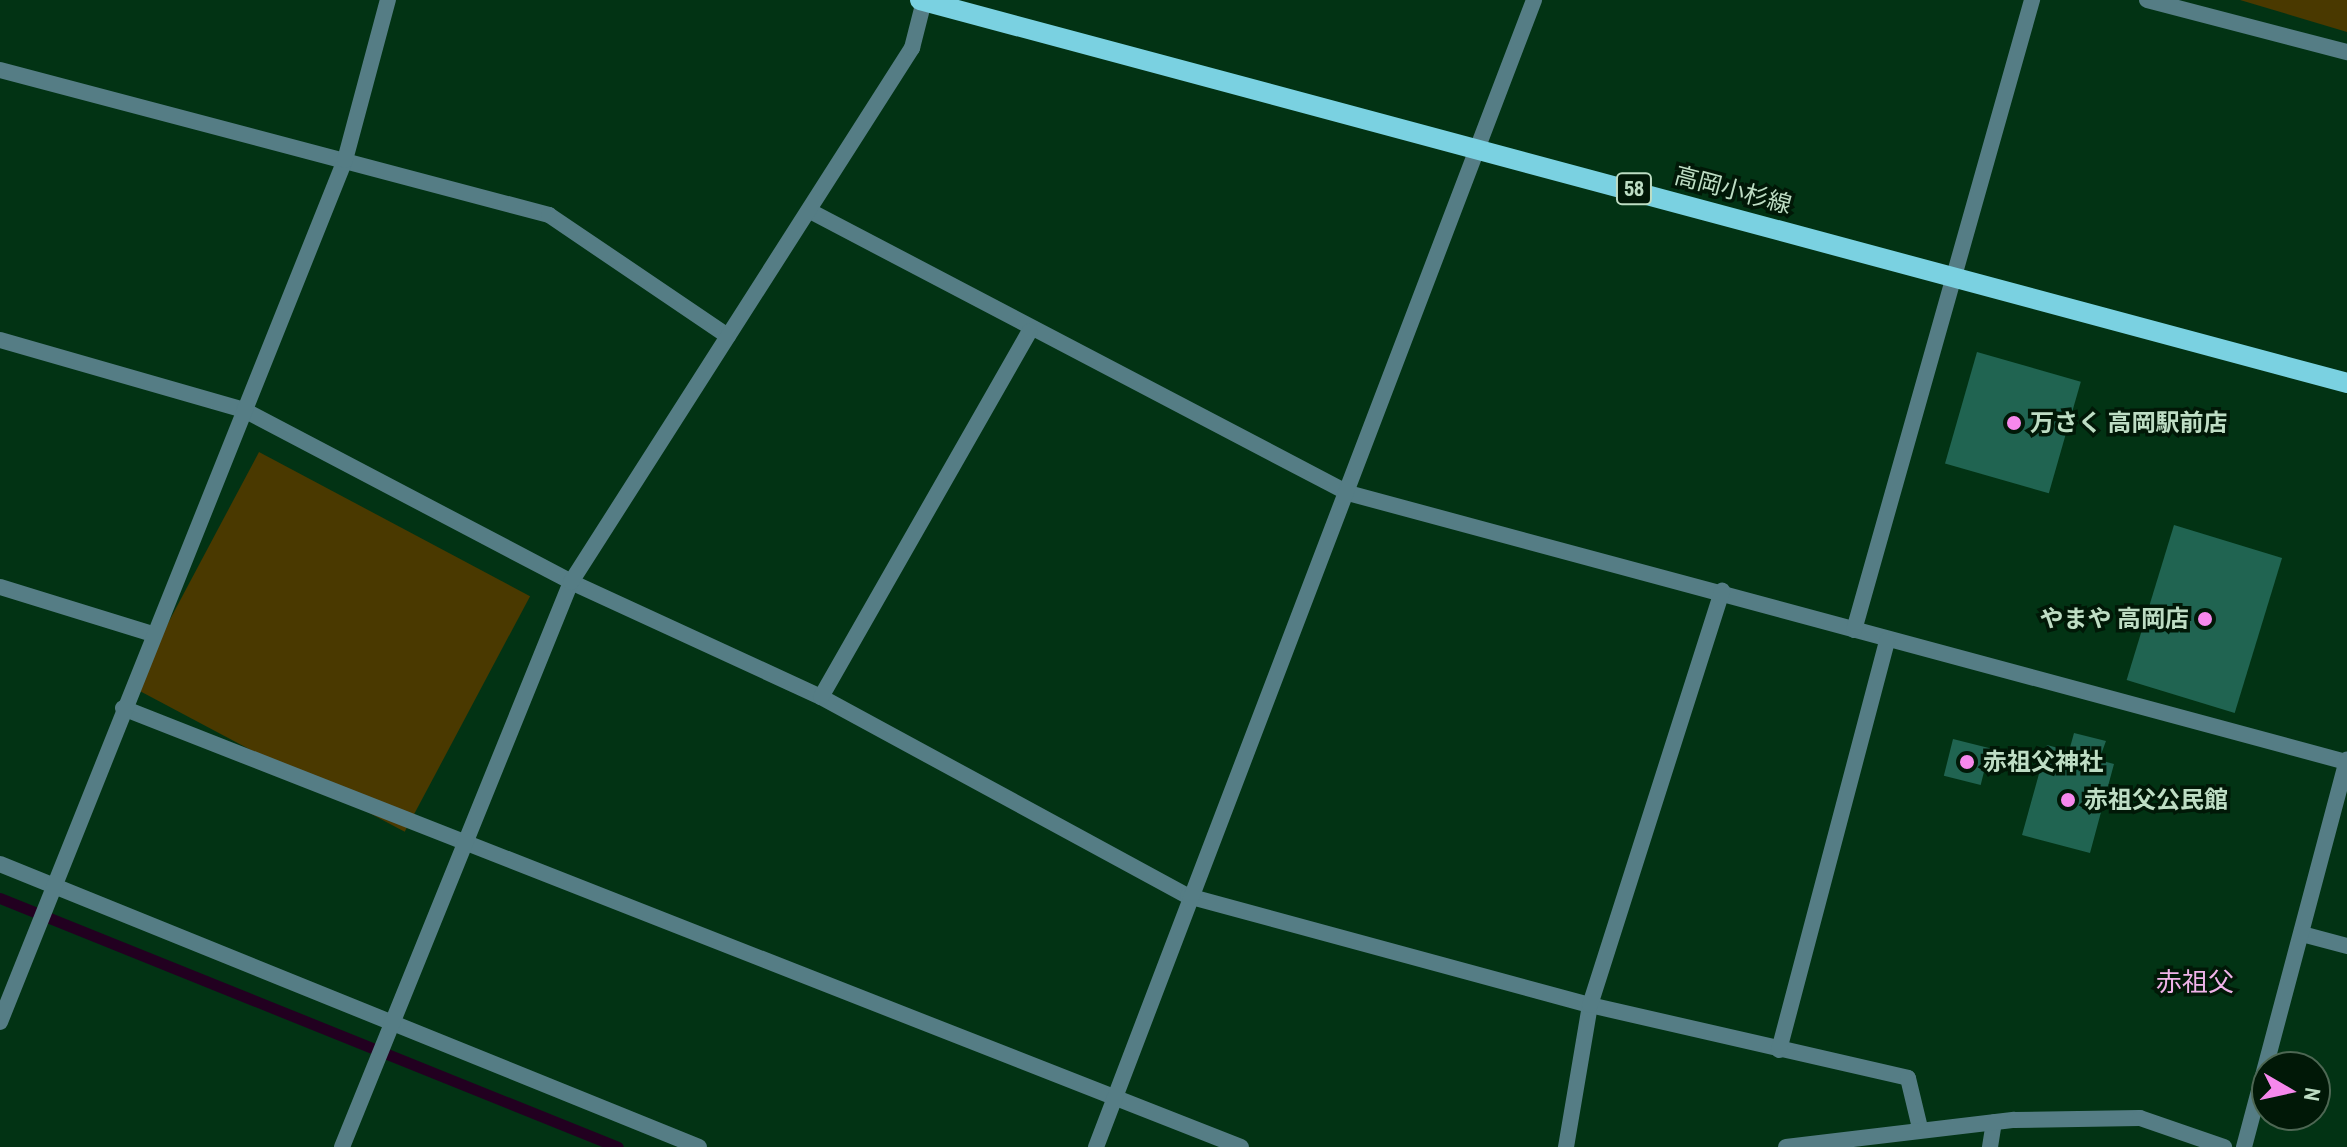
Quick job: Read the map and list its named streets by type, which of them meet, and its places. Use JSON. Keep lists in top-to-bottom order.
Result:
{
  "streets": {
    "main road": ["58", "高岡小杉線"]
  },
  "districts": ["赤祖父"],
  "places": [
    "万さく 高岡駅前店",
    "やまや 高岡店",
    "赤祖父神社",
    "赤祖父公民館"
  ],
  "north": "right"
}
